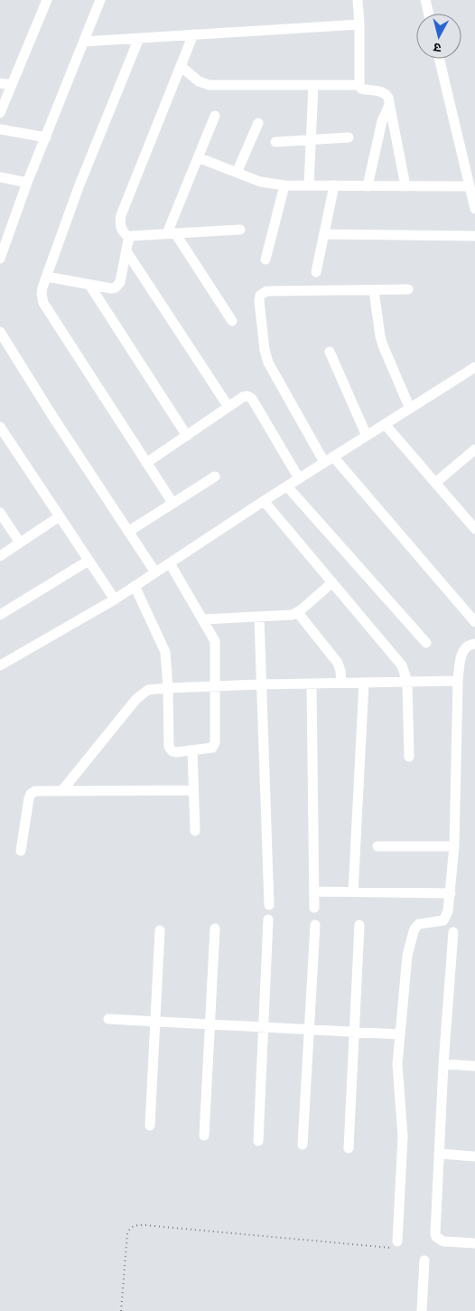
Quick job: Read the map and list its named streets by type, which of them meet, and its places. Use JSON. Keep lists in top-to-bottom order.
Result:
{
  "north": "bottom"
}
